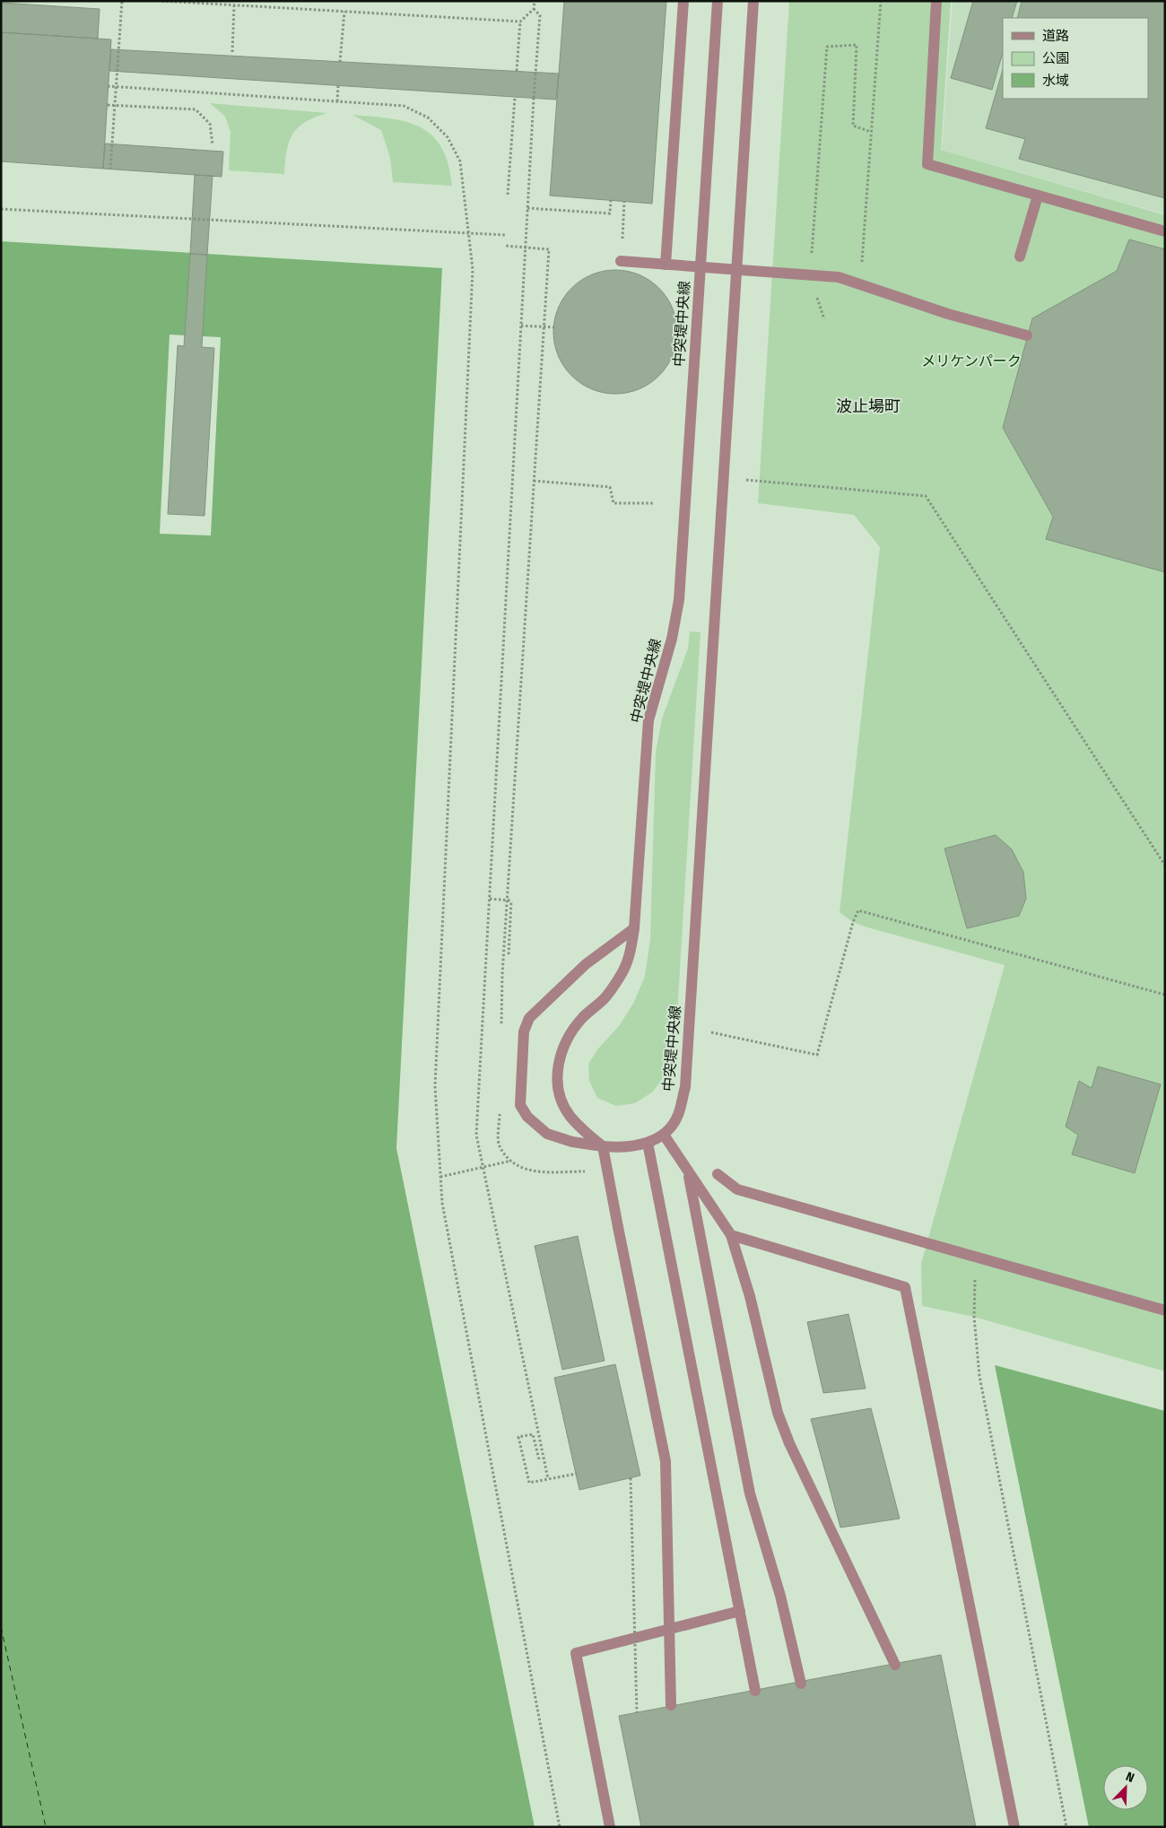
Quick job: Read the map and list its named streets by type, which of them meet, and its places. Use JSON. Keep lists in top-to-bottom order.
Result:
{
  "streets": {
    "street": ["中突堤中央線"]
  },
  "districts": ["波止場町"],
  "parks": ["メリケンパーク"],
  "legend": ["道路", "公園", "水域"],
  "north": "top right"
}
